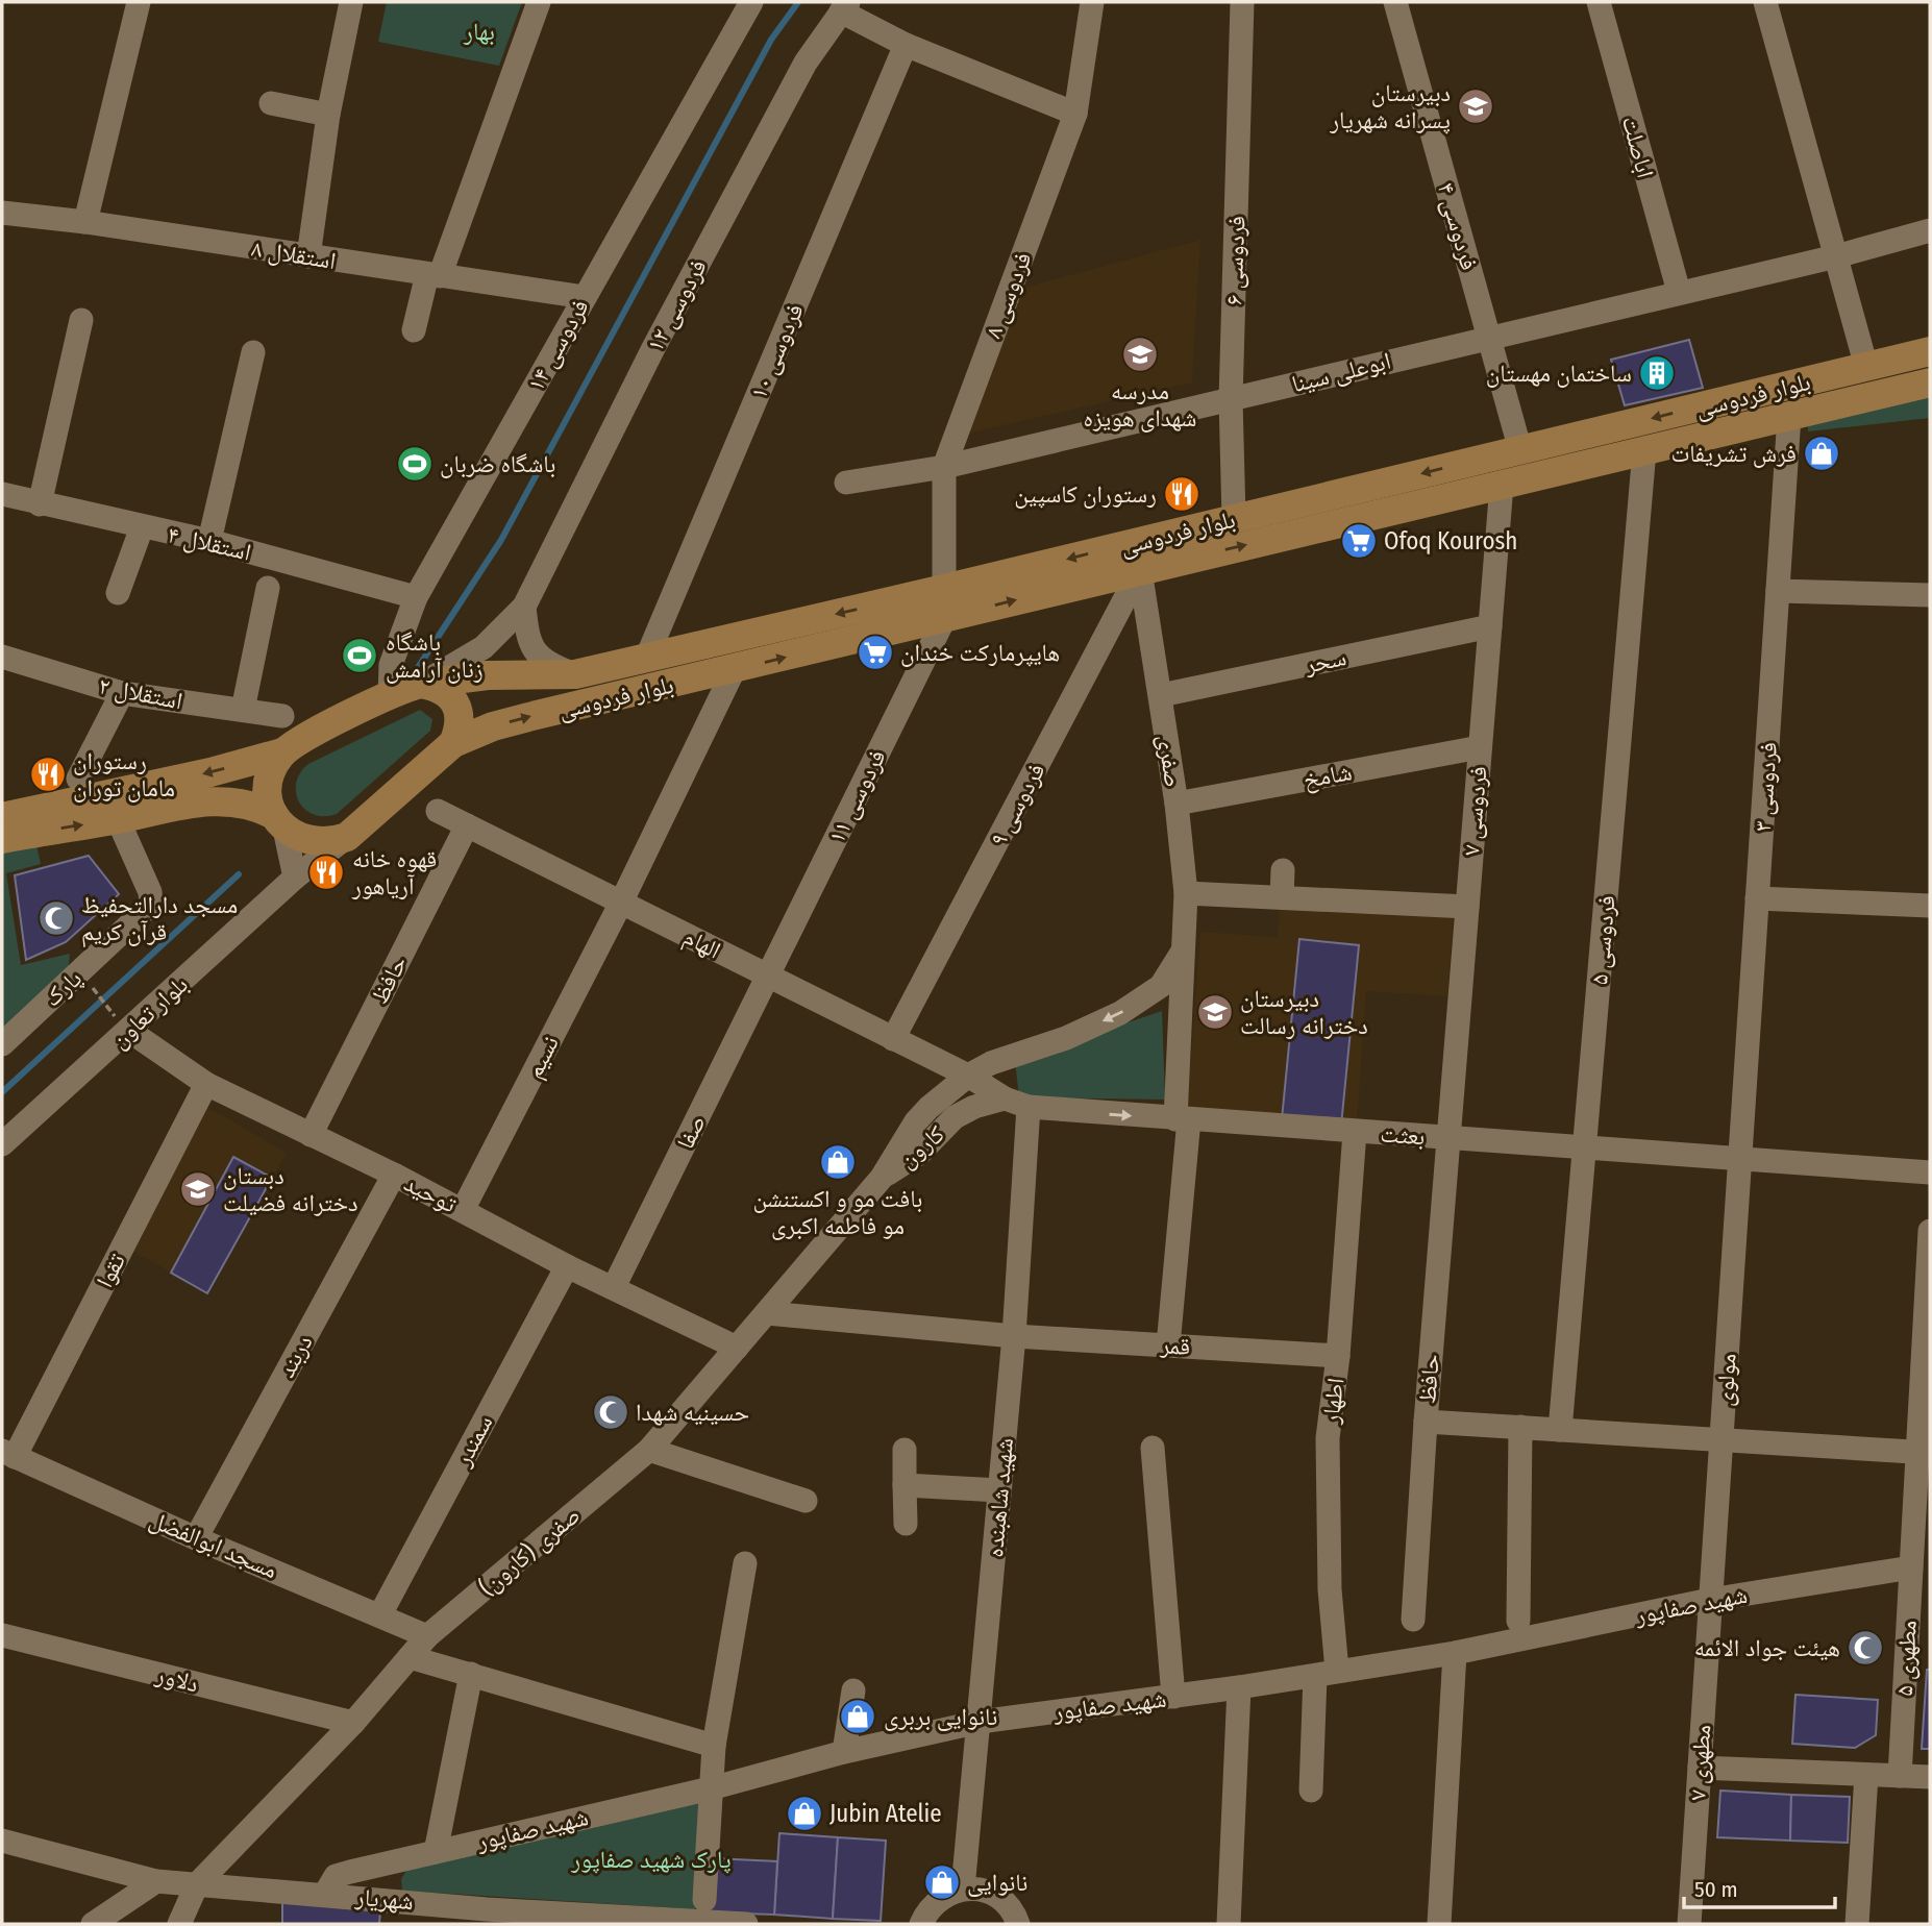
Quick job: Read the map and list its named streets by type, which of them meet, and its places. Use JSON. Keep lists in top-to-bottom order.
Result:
{
  "streets": {
    "main road": ["بلوار فردوسی"],
    "street": [
      "اباصلت",
      "فردوسی ۴",
      "استقلال ۸",
      "فردوسی ۶",
      "فردوسی ۸",
      "فردوسی ۱۲",
      "فردوسی ۱۴",
      "فردوسی ۱۰",
      "ابوعلی سینا",
      "استقلال ۴",
      "سحر",
      "استقلال ۲",
      "صفری",
      "شامخ",
      "فردوسی ۳",
      "فردوسی ۱۱",
      "فردوسی ۹",
      "فردوسی ۷",
      "فردوسی ۵",
      "الهام",
      "حافظ",
      "پارک",
      "بلوار تعاون",
      "نسیم",
      "صفا",
      "بعثت",
      "کارون",
      "توحید",
      "تقوا",
      "قمر",
      "دربند",
      "مولوی",
      "اطهار",
      "سمندر",
      "شهید شاهبنده",
      "مسجد ابوالفضل",
      "صفری (کارون)",
      "شهید صفاپور",
      "مطهری ۵",
      "دلاور",
      "مطهری ۷",
      "شهریار"
    ]
  },
  "crossings": [
    ["اباصلت", "ابوعلی سینا"],
    ["فردوسی ۴", "ابوعلی سینا"],
    ["فردوسی ۴", "بلوار فردوسی"],
    ["استقلال ۸", "فردوسی ۱۴"],
    ["فردوسی ۶", "ابوعلی سینا"],
    ["فردوسی ۶", "بلوار فردوسی"],
    ["فردوسی ۸", "ابوعلی سینا"],
    ["فردوسی ۸", "بلوار فردوسی"],
    ["فردوسی ۸", "فردوسی ۱۱"],
    ["فردوسی ۱۲", "بلوار فردوسی"],
    ["فردوسی ۱۴", "بلوار فردوسی"],
    ["فردوسی ۱۴", "استقلال ۴"],
    ["فردوسی ۱۰", "بلوار فردوسی"],
    ["بلوار فردوسی", "صفری"],
    ["بلوار فردوسی", "فردوسی ۳"],
    ["بلوار فردوسی", "فردوسی ۱۱"],
    ["بلوار فردوسی", "فردوسی ۹"],
    ["بلوار فردوسی", "فردوسی ۷"],
    ["بلوار فردوسی", "فردوسی ۵"],
    ["بلوار فردوسی", "بلوار تعاون"],
    ["بلوار فردوسی", "نسیم"],
    ["سحر", "صفری"],
    ["سحر", "فردوسی ۷"],
    ["صفری", "شامخ"],
    ["صفری", "فردوسی ۹"],
    ["صفری", "بعثت"],
    ["صفری", "کارون"],
    ["صفری", "قمر"],
    ["شامخ", "فردوسی ۷"],
    ["فردوسی ۳", "بعثت"],
    ["فردوسی ۳", "مولوی"],
    ["فردوسی ۱۱", "الهام"],
    ["فردوسی ۱۱", "صفا"],
    ["فردوسی ۹", "الهام"],
    ["فردوسی ۷", "حافظ"],
    ["فردوسی ۷", "بعثت"],
    ["فردوسی ۵", "بعثت"],
    ["الهام", "حافظ"],
    ["الهام", "نسیم"],
    ["الهام", "صفا"],
    ["الهام", "بعثت"],
    ["الهام", "کارون"],
    ["حافظ", "بعثت"],
    ["حافظ", "توحید"],
    ["بلوار تعاون", "توحید"],
    ["نسیم", "توحید"],
    ["صفا", "توحید"],
    ["بعثت", "کارون"],
    ["بعثت", "مولوی"],
    ["بعثت", "اطهار"],
    ["بعثت", "شهید شاهبنده"],
    ["کارون", "صفری (کارون)"],
    ["توحید", "تقوا"],
    ["توحید", "دربند"],
    ["توحید", "سمندر"],
    ["توحید", "صفری (کارون)"],
    ["تقوا", "مسجد ابوالفضل"],
    ["قمر", "اطهار"],
    ["قمر", "شهید شاهبنده"],
    ["قمر", "صفری (کارون)"],
    ["دربند", "مسجد ابوالفضل"],
    ["مولوی", "شهید صفاپور"],
    ["مولوی", "مطهری ۷"],
    ["اطهار", "شهید صفاپور"],
    ["سمندر", "مسجد ابوالفضل"],
    ["شهید شاهبنده", "شهید صفاپور"],
    ["مسجد ابوالفضل", "صفری (کارون)"],
    ["صفری (کارون)", "دلاور"],
    ["صفری (کارون)", "شهریار"],
    ["شهید صفاپور", "مطهری ۵"],
    ["شهید صفاپور", "مطهری ۷"],
    ["شهید صفاپور", "شهریار"]
  ],
  "one_way": ["کارون"],
  "parks": ["بهار", "پارک شهید صفاپور"],
  "places": {
    "school or university": [
      "دبیرستان پسرانه شهریار",
      "مدرسه شهدای هویزه",
      "دبیرستان دخترانه رسالت",
      "دبستان دخترانه فضیلت"
    ],
    "building": ["ساختمان مهستان"],
    "shop": [
      "فرش تشریفات",
      "بافت مو و اکستنشن مو فاطمه اکبری",
      "نانوایی بربری",
      "Jubin Atelie",
      "نانوایی"
    ],
    "sports": ["باشگاه ضربان", "باشگاه زنان آرامش"],
    "restaurant": ["رستوران کاسپین", "رستوران مامان توران", "قهوه خانه آریاهور"],
    "supermarket": ["Ofoq Kourosh", "هایپرمارکت خندان"],
    "mosque": ["مسجد دارالتحفیظ قرآن کریم", "حسینیه شهدا", "هیئت جواد الائمه"]
  },
  "scale_bar": "50 m"
}
